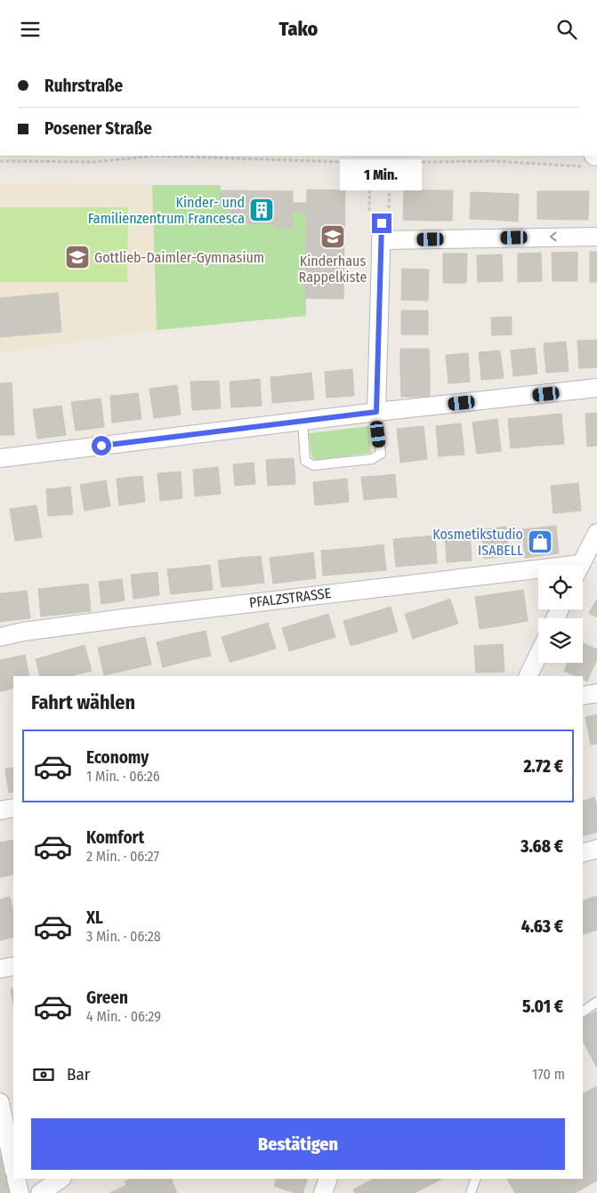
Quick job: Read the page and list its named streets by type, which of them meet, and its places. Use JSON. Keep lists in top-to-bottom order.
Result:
{
  "streets": {
    "street": ["PFALZSTRASSE"]
  },
  "places": {
    "building": ["Kinder- und Familienzentrum Francesca"],
    "school or university": ["Kinderhaus Rappelkiste", "Gottlieb-Daimler-Gymnasium"],
    "shop": ["Kosmetikstudio ISABELL"]
  },
  "page": {
    "header": "Tako",
    "banner": ["Ruhrstraße", "Posener Straße"],
    "bubble": "1 Min.",
    "heading": "Fahrt wählen",
    "list": [
      {
        "name": "Economy",
        "note": "1 Min. · 06:26",
        "value": "2.72 €"
      },
      {
        "name": "Komfort",
        "note": "2 Min. · 06:27",
        "value": "3.68 €"
      },
      {
        "name": "XL",
        "note": "3 Min. · 06:28",
        "value": "4.63 €"
      },
      {
        "name": "Green",
        "note": "4 Min. · 06:29",
        "value": "5.01 €"
      }
    ],
    "pay": ["Bar", "170 m"],
    "buttons": "Bestätigen"
  }
}
